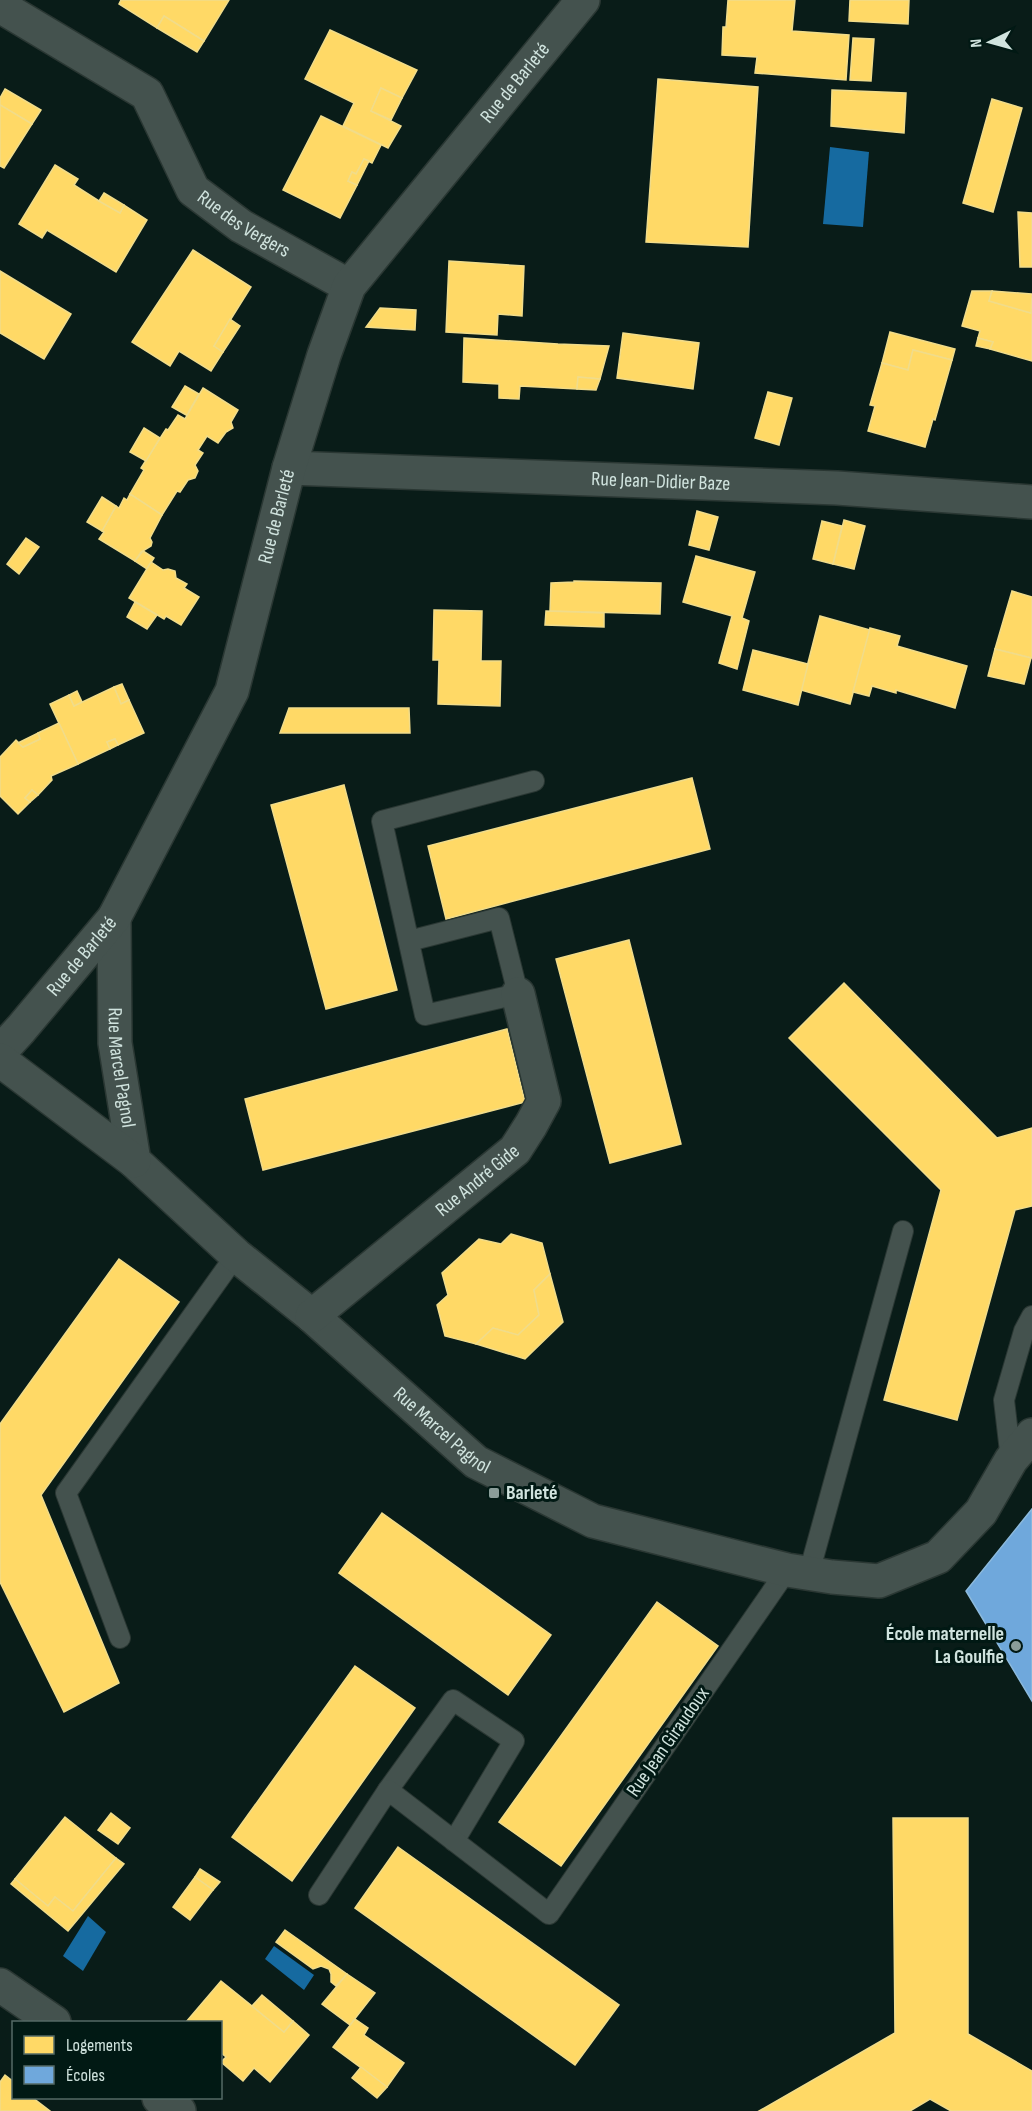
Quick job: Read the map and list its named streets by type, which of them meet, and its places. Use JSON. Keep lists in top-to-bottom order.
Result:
{
  "streets": {
    "street": [
      "Rue de Barleté",
      "Rue des Vergers",
      "Rue Jean-Didier Baze",
      "Rue Marcel Pagnol",
      "Rue André Gide"
    ],
    "lane": ["Rue Jean Giraudoux"]
  },
  "crossings": [
    ["Rue de Barleté", "Rue des Vergers"],
    ["Rue de Barleté", "Rue Jean-Didier Baze"],
    ["Rue de Barleté", "Rue Marcel Pagnol"],
    ["Rue Marcel Pagnol", "Rue André Gide"],
    ["Rue Marcel Pagnol", "Rue Jean Giraudoux"]
  ],
  "places": {
    "transit": ["Barleté"],
    "other": ["École maternelle La Goulfie"]
  },
  "legend": ["Logements", "Écoles"],
  "north": "left"
}
